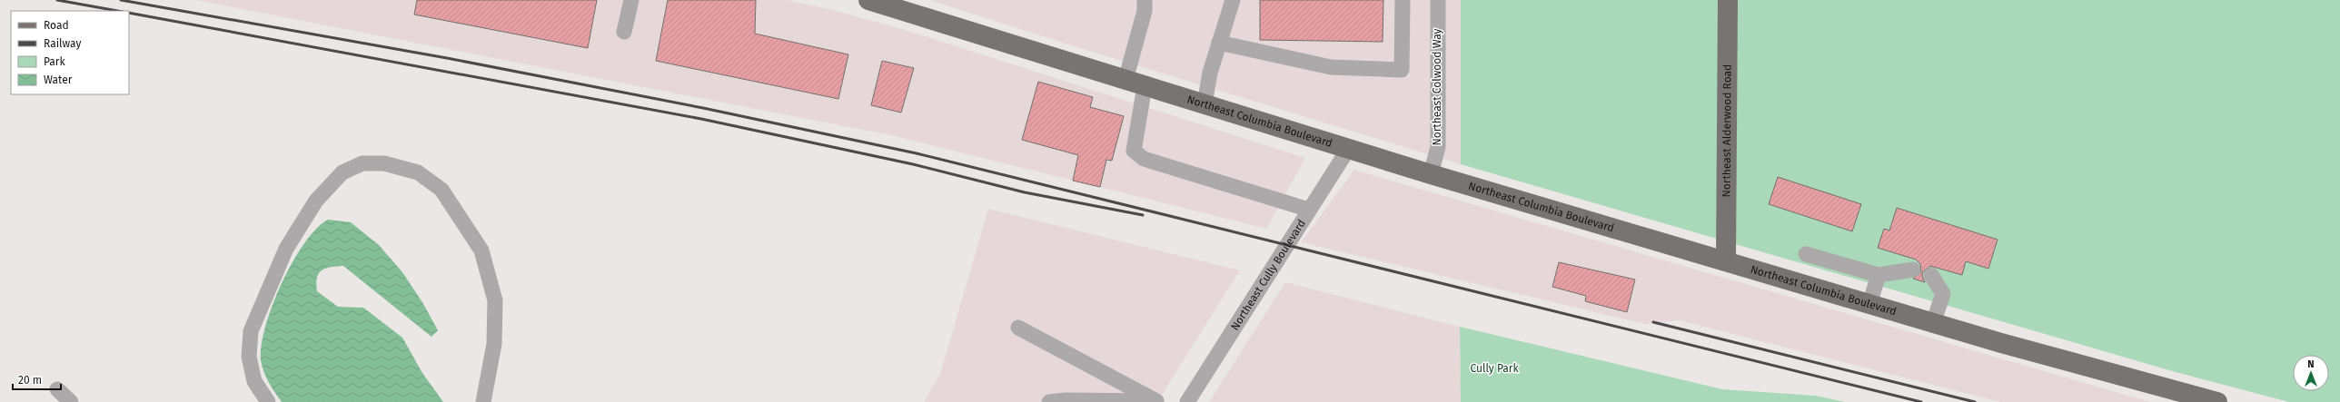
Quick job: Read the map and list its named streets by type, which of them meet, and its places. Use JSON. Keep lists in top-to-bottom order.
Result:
{
  "streets": {
    "main road": ["Northeast Columbia Boulevard", "Northeast Alderwood Road"],
    "street": ["Northeast Colwood Way", "Northeast Cully Boulevard"]
  },
  "crossings": [
    ["Northeast Colwood Way", "Northeast Columbia Boulevard"],
    ["Northeast Columbia Boulevard", "Northeast Alderwood Road"],
    ["Northeast Columbia Boulevard", "Northeast Cully Boulevard"]
  ],
  "parks": ["Cully Park"],
  "legend": [
    "Road",
    "Railway",
    "Park",
    "Water"
  ],
  "scale_bar": "20 m",
  "north": "top"
}
